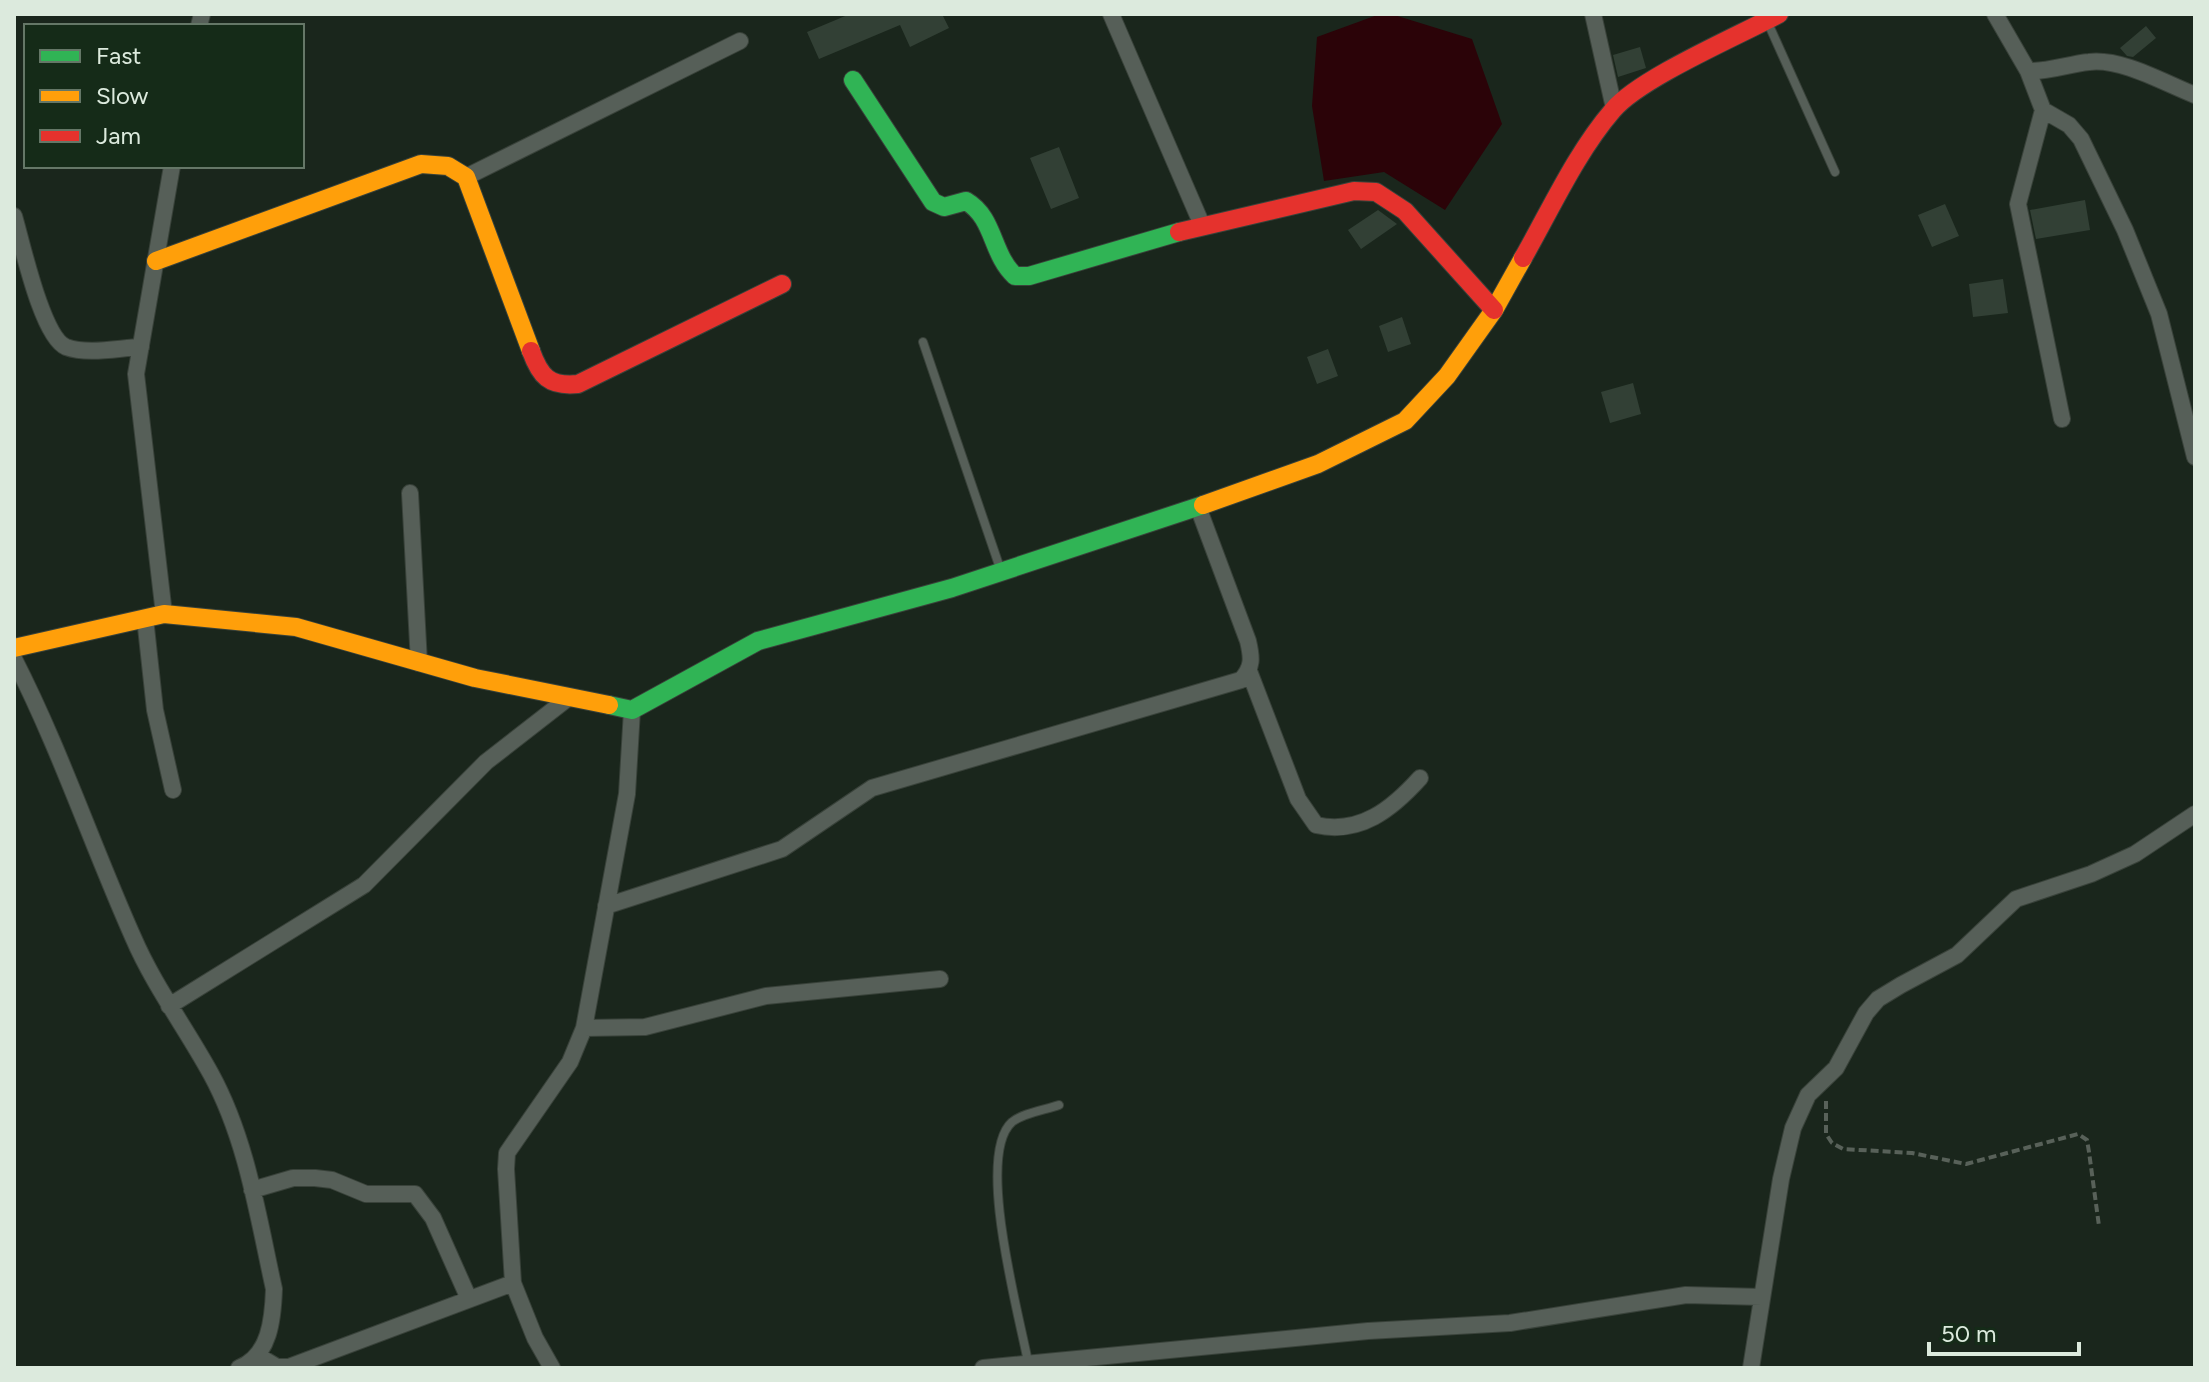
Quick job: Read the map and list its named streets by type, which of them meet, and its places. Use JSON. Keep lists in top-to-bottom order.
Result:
{
  "legend": ["Fast", "Slow", "Jam"],
  "scale_bar": "50 m"
}
